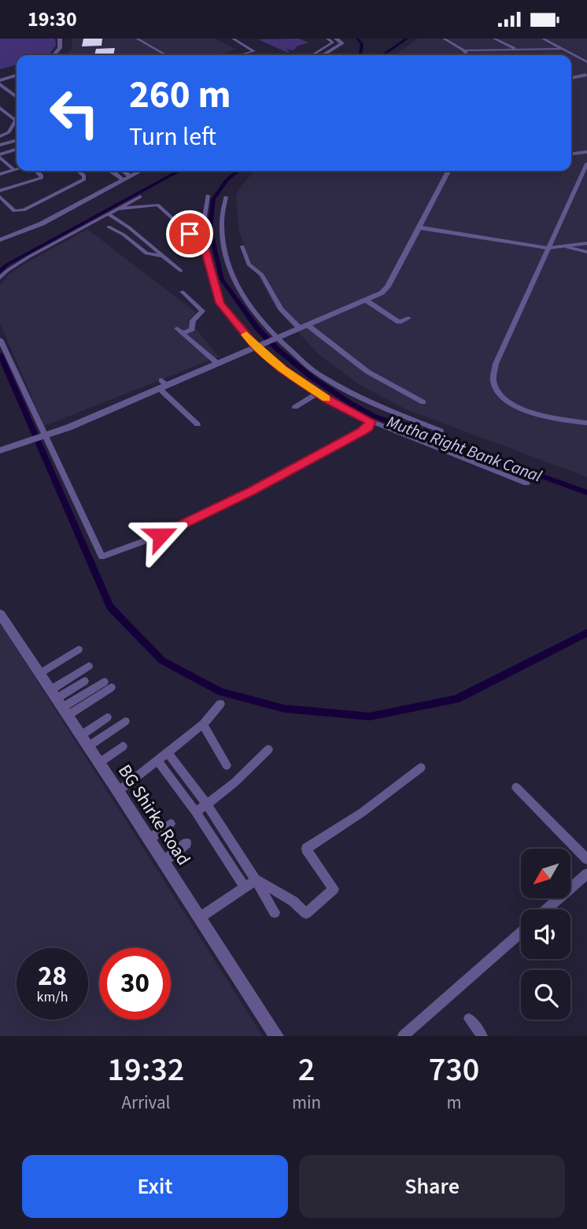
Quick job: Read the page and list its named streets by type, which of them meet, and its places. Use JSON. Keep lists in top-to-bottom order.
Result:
{
  "streets": {
    "street": ["BG Shirke Road"]
  },
  "water": ["Mutha Right Bank Canal"],
  "north": "bottom left",
  "page": {
    "status": "19:30",
    "turn": ["260 m", "Turn left"],
    "speed": "28 km/h",
    "limit": "30",
    "eta": [
      "19:32",
      "Arrival",
      "2",
      "min",
      "730",
      "m"
    ],
    "buttons": ["Exit", "Share"]
  }
}
